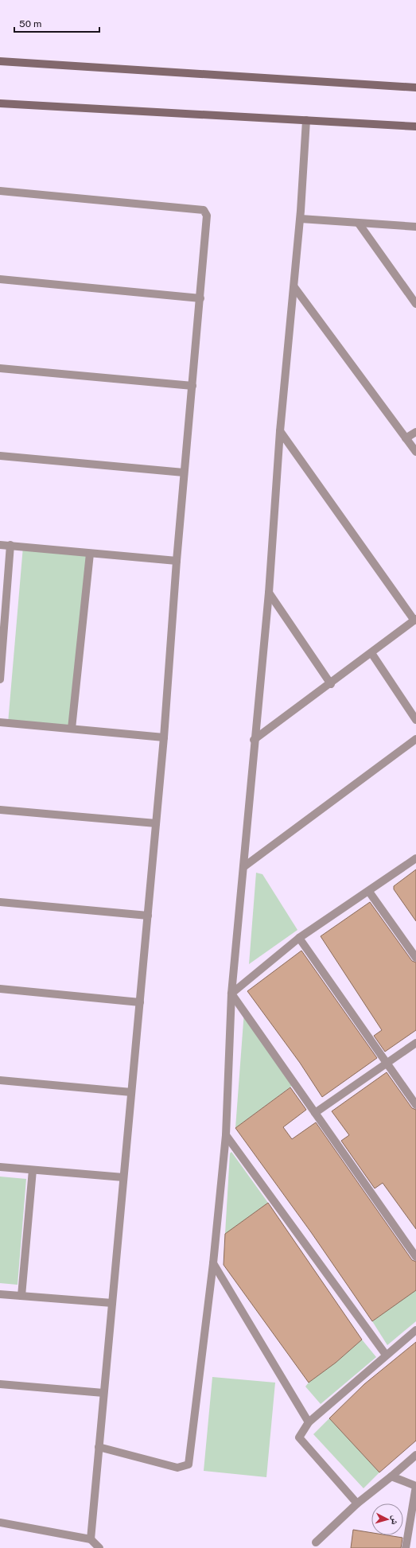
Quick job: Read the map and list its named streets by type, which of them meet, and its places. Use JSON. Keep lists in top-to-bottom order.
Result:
{
  "scale_bar": "50 m",
  "north": "right"
}
